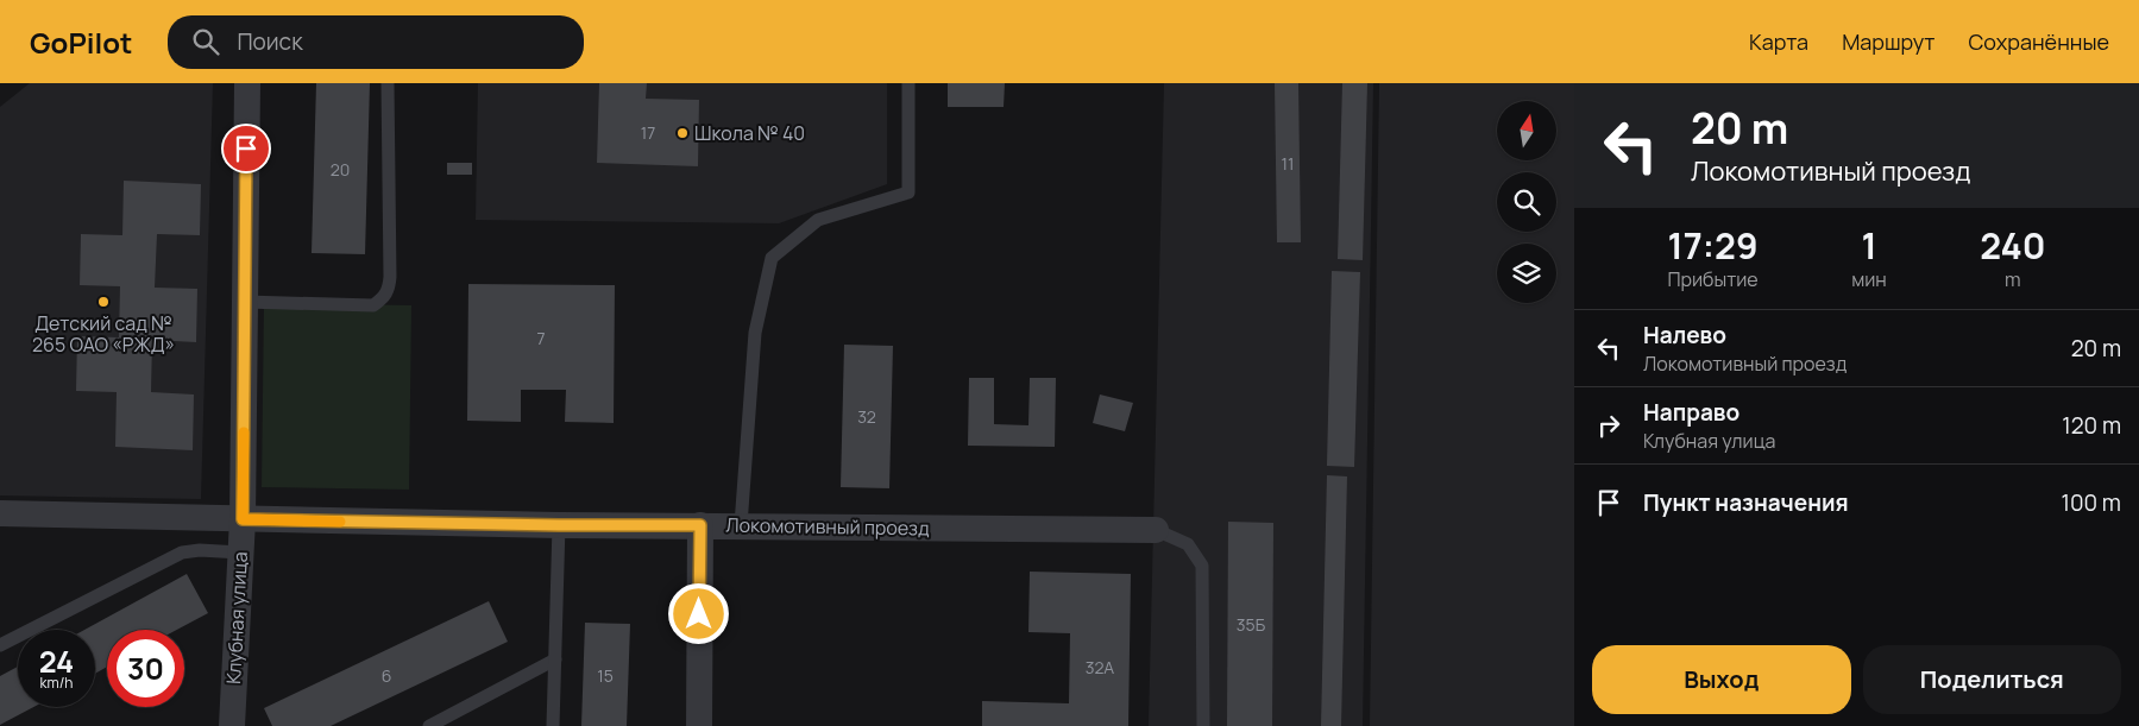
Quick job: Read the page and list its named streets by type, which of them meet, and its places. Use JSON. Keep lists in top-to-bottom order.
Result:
{
  "streets": {
    "street": ["Локомотивный проезд", "Клубная улица"]
  },
  "crossings": [
    ["Локомотивный проезд", "Клубная улица"]
  ],
  "places": ["Школа № 40", "Детский сад № 265 ОАО «РЖД»"],
  "house_numbers": [
    "17",
    "11",
    "20",
    "7",
    "32",
    "35Б",
    "32А",
    "6",
    "15"
  ],
  "north": "top",
  "page": {
    "header": "GoPilot",
    "search": "Поиск",
    "nav": ["Карта", "Маршрут", "Сохранённые"],
    "turn": ["20 m", "Локомотивный проезд"],
    "eta": [
      "17:29",
      "Прибытие",
      "1",
      "мин",
      "240",
      "m"
    ],
    "list": [
      {
        "name": "Налево",
        "note": "Локомотивный проезд",
        "value": "20 m"
      },
      {
        "name": "Направо",
        "note": "Клубная улица",
        "value": "120 m"
      },
      {
        "name": "Пункт назначения",
        "value": "100 m"
      }
    ],
    "speed": "24 km/h",
    "limit": "30",
    "buttons": ["Выход", "Поделиться"]
  }
}
